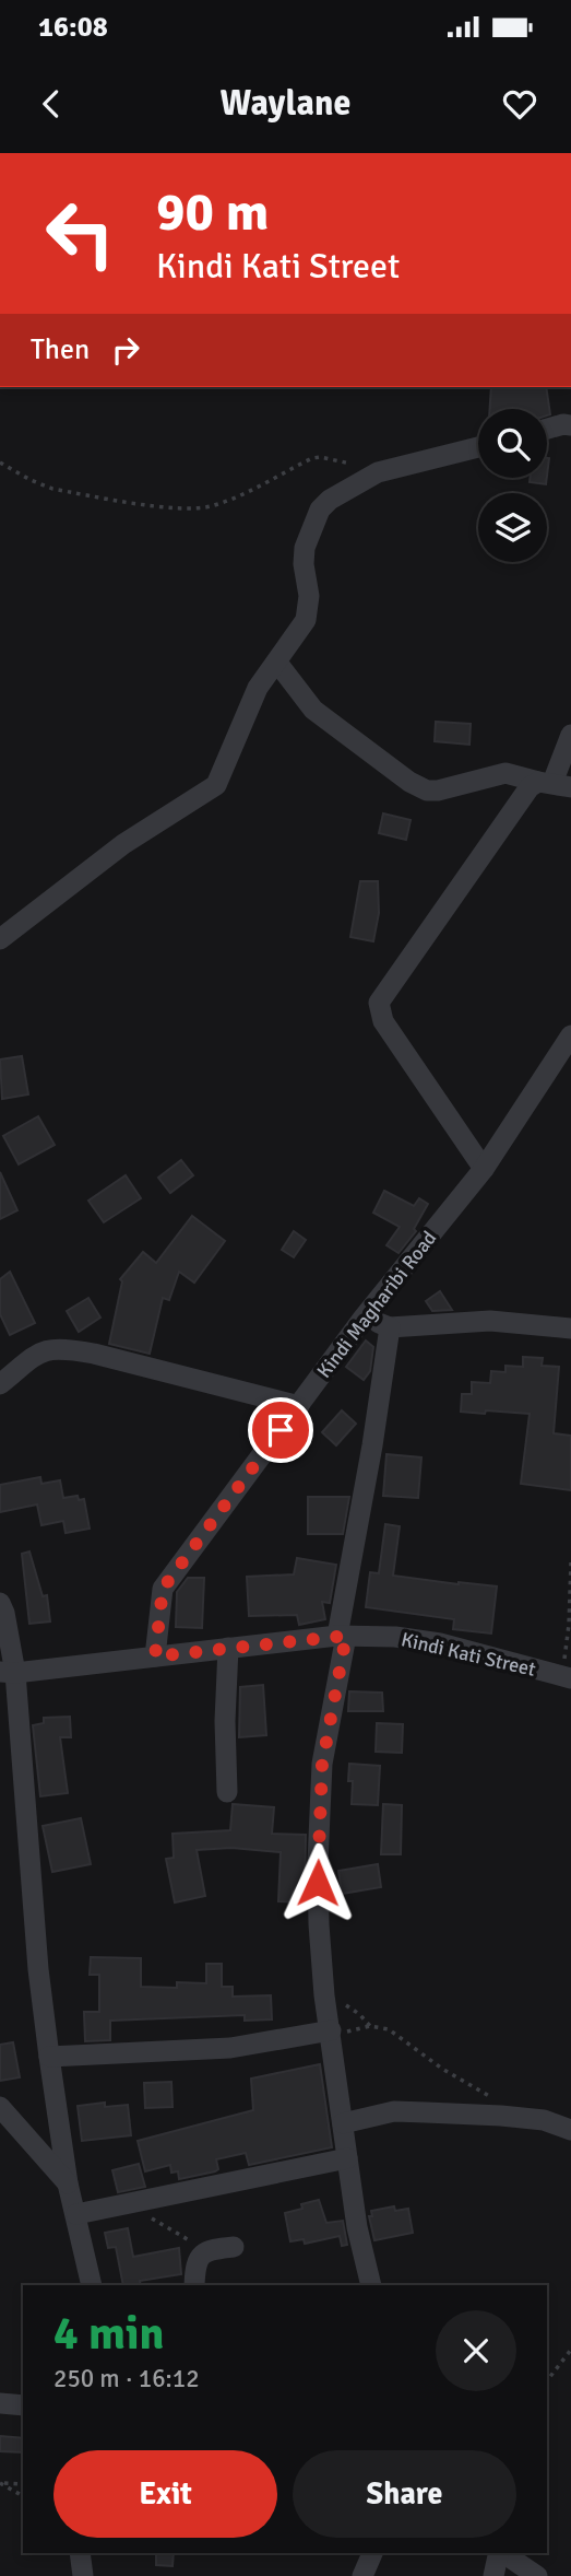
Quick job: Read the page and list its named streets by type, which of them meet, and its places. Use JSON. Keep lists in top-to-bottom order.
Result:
{
  "streets": {
    "street": ["Kindi Magharibi Road", "Kindi Kati Street"]
  },
  "crossings": [
    ["Kindi Magharibi Road", "Kindi Kati Street"]
  ],
  "page": {
    "status": "16:08",
    "header": "Waylane",
    "turn": ["90 m", "Kindi Kati Street"],
    "then": "Then",
    "heading": ["4 min", "250 m · 16:12"],
    "buttons": ["Exit", "Share"]
  }
}
